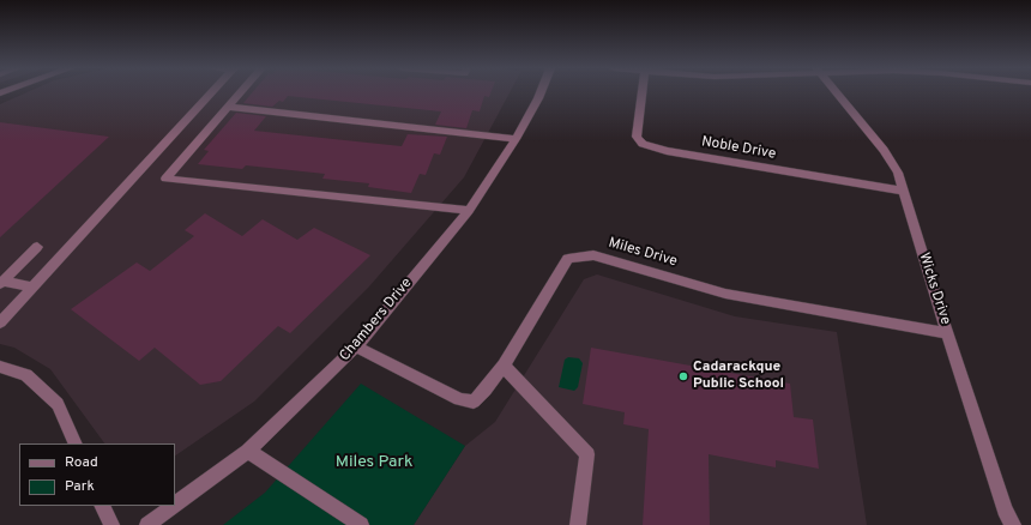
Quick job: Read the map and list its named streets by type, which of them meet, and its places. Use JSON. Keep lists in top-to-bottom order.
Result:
{
  "streets": {
    "street": [
      "Noble Drive",
      "Miles Drive",
      "Wicks Drive",
      "Chambers Drive"
    ]
  },
  "crossings": [
    ["Noble Drive", "Wicks Drive"],
    ["Miles Drive", "Wicks Drive"],
    ["Miles Drive", "Chambers Drive"]
  ],
  "parks": ["Miles Park"],
  "places": ["Cadarackque Public School"],
  "legend": ["Road", "Park"]
}
